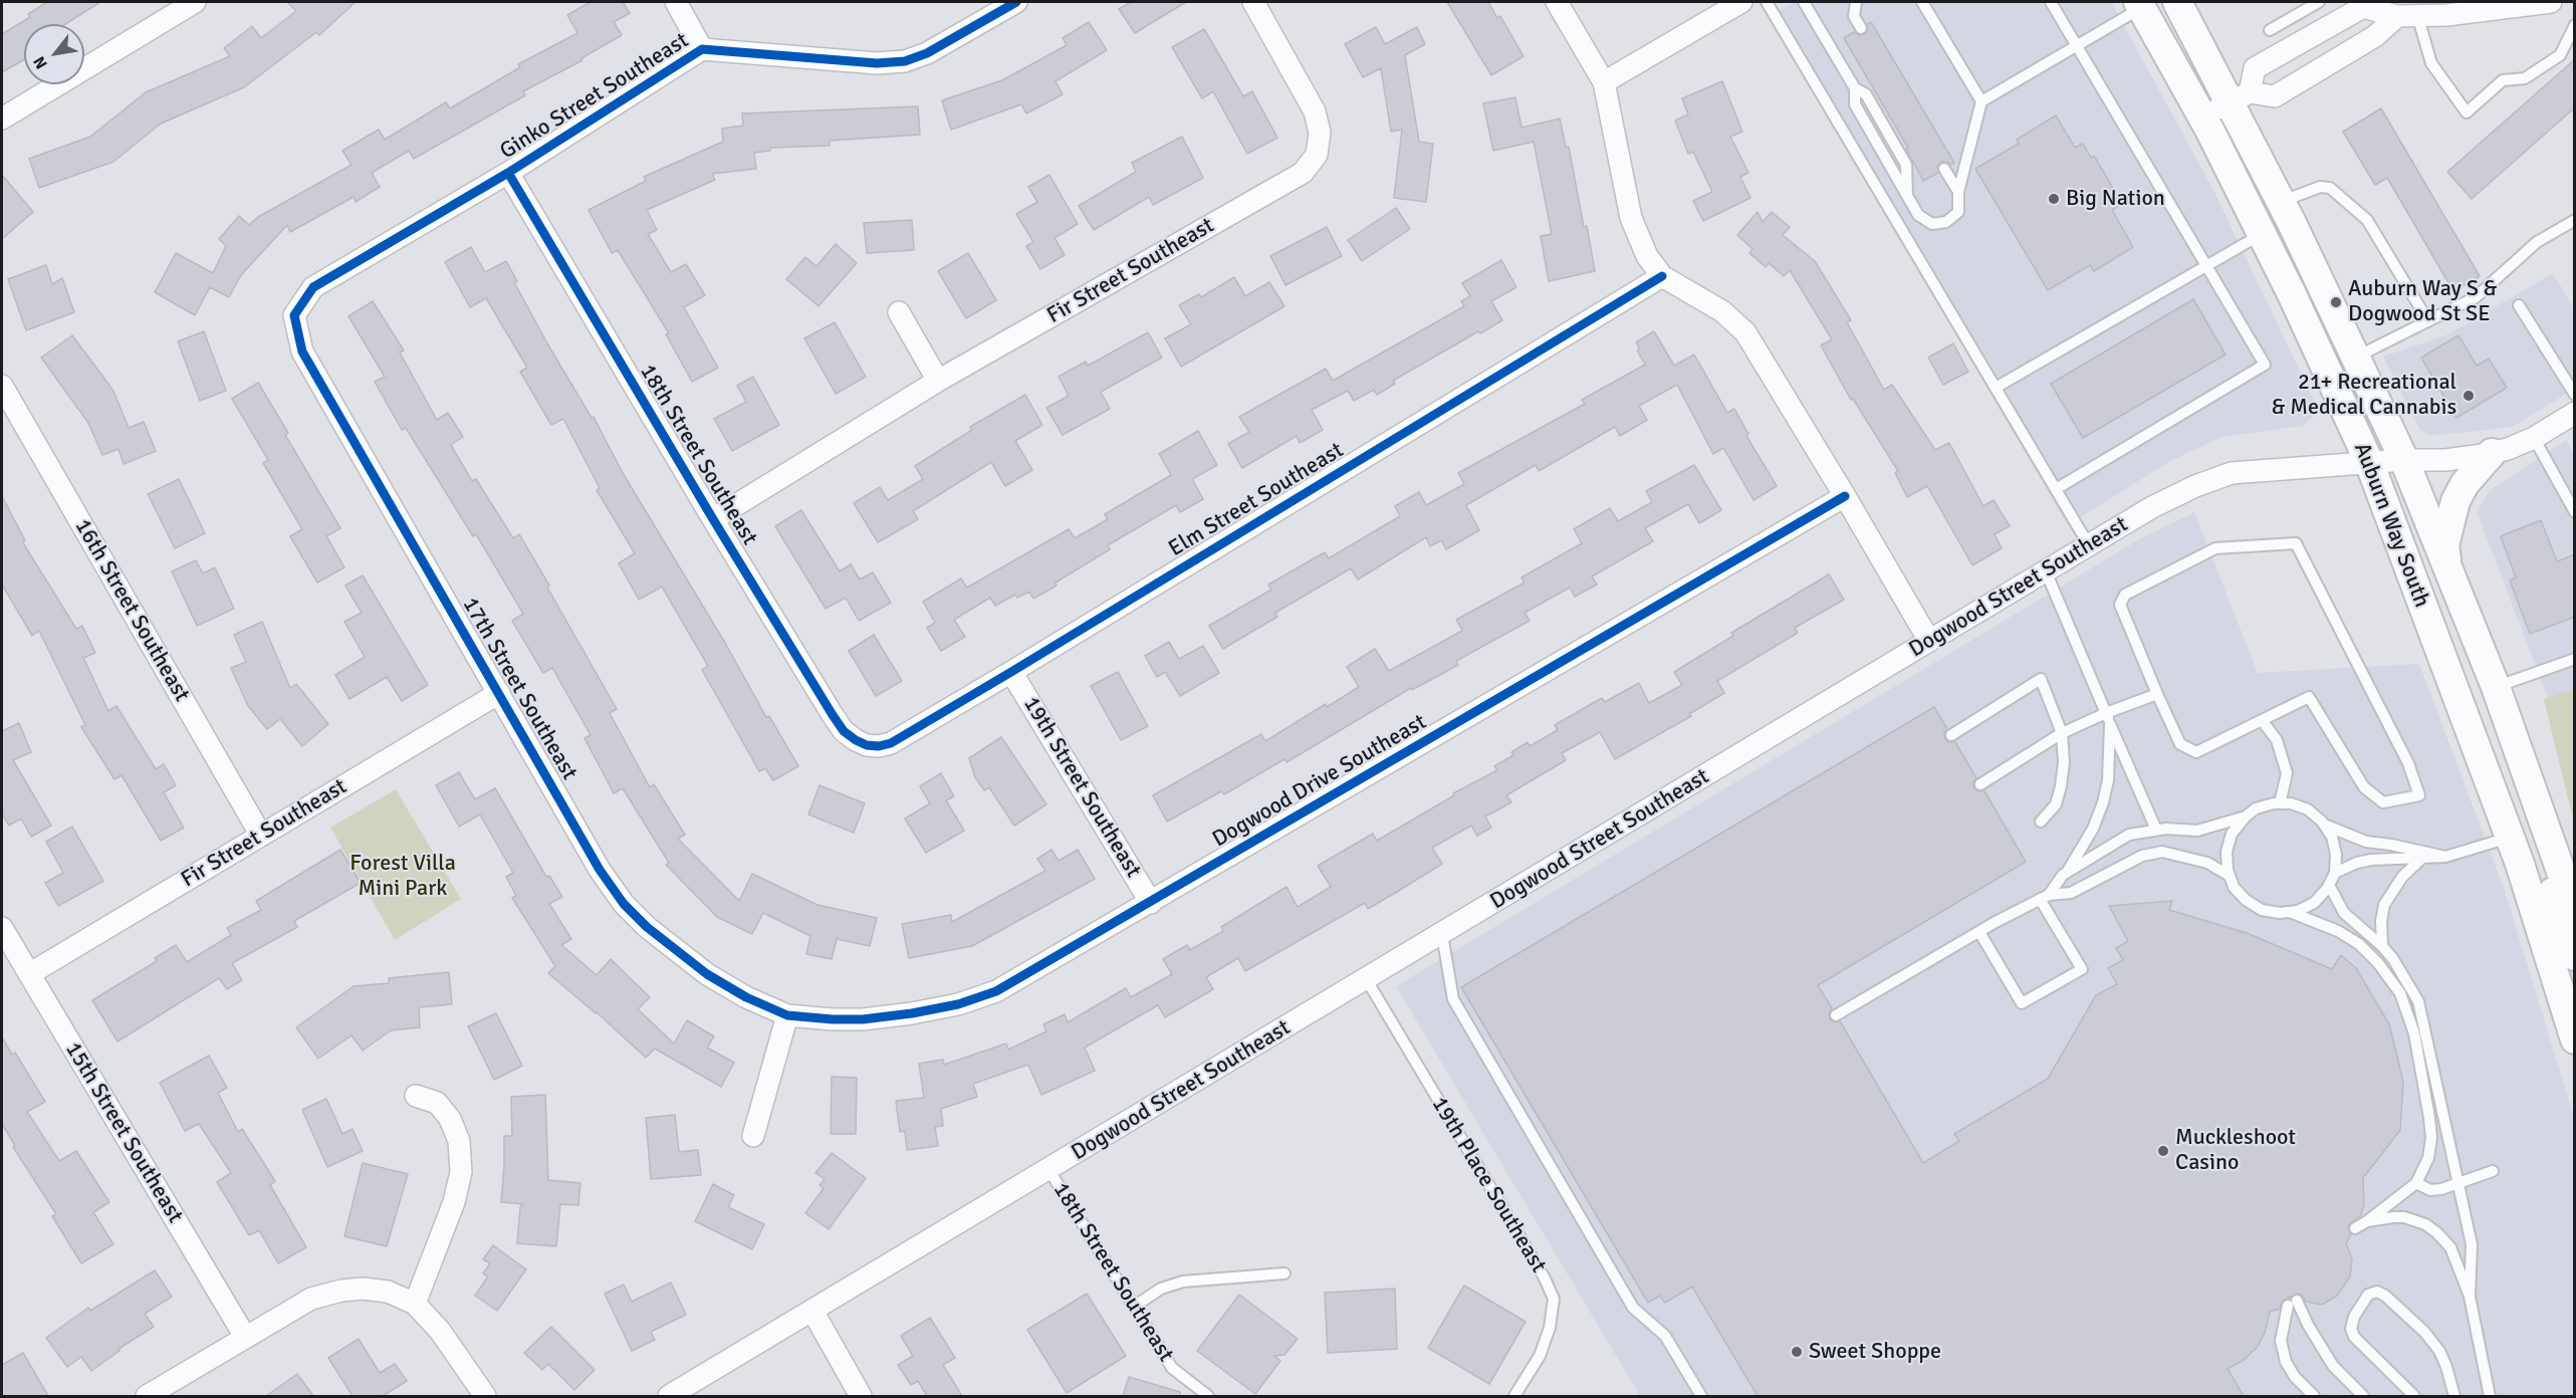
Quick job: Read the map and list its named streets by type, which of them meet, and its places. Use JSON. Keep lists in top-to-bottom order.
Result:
{
  "streets": {
    "main road": ["Auburn Way South"],
    "street": [
      "Ginko Street Southeast",
      "Fir Street Southeast",
      "18th Street Southeast",
      "Elm Street Southeast",
      "Dogwood Street Southeast",
      "16th Street Southeast",
      "17th Street Southeast",
      "Dogwood Drive Southeast",
      "19th Street Southeast",
      "15th Street Southeast"
    ],
    "lane": ["19th Place Southeast"]
  },
  "crossings": [
    ["Ginko Street Southeast", "18th Street Southeast"],
    ["Ginko Street Southeast", "17th Street Southeast"],
    ["Fir Street Southeast", "18th Street Southeast"],
    ["Fir Street Southeast", "16th Street Southeast"],
    ["Fir Street Southeast", "17th Street Southeast"],
    ["Fir Street Southeast", "15th Street Southeast"],
    ["18th Street Southeast", "Elm Street Southeast"],
    ["18th Street Southeast", "Dogwood Street Southeast"],
    ["Elm Street Southeast", "19th Street Southeast"],
    ["Auburn Way South", "Dogwood Street Southeast"],
    ["Dogwood Street Southeast", "19th Place Southeast"],
    ["17th Street Southeast", "Dogwood Drive Southeast"],
    ["Dogwood Drive Southeast", "19th Street Southeast"]
  ],
  "parks": ["Forest Villa Mini Park"],
  "places": [
    "Big Nation",
    "Auburn Way S & Dogwood St SE",
    "21+ Recreational & Medical Cannabis",
    "Muckleshoot Casino",
    "Sweet Shoppe"
  ],
  "north": "bottom left"
}
